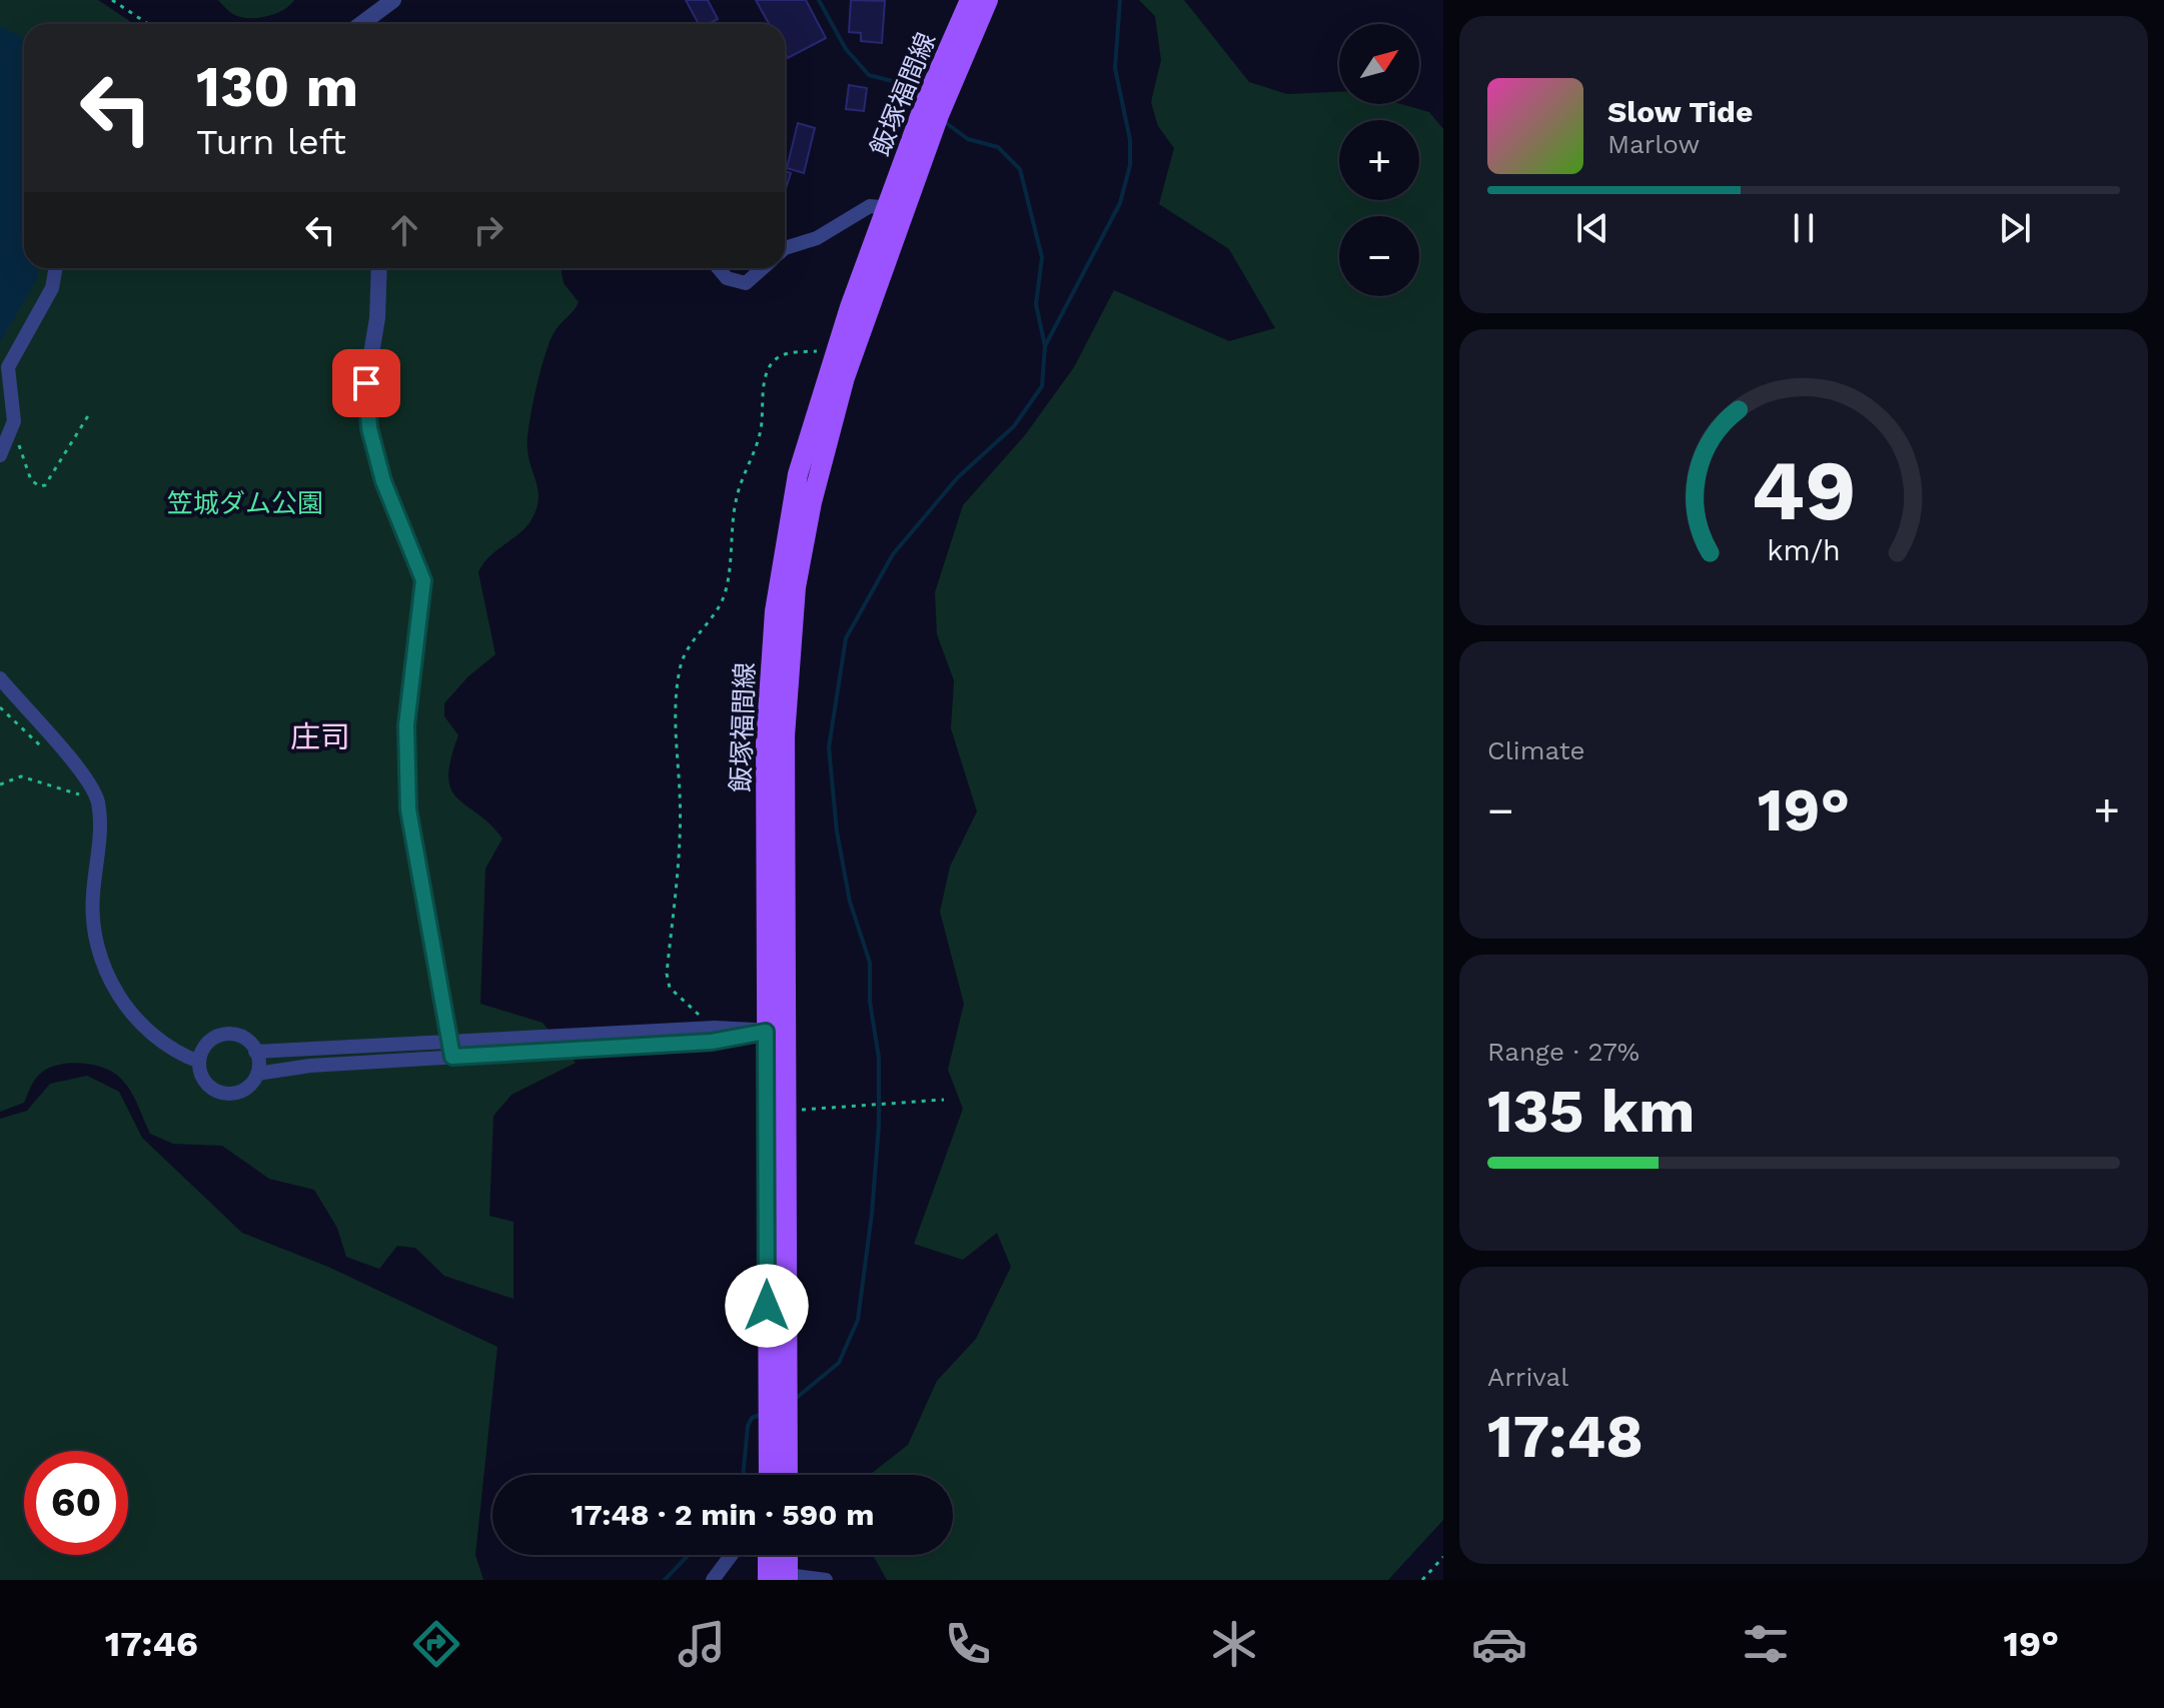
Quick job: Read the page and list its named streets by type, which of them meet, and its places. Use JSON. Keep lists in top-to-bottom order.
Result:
{
  "streets": {
    "main road": ["飯塚福間線"]
  },
  "districts": ["庄司"],
  "parks": ["笠城ダム公園"],
  "north": "top right",
  "page": {
    "map_buttons": ["+", "−"],
    "turn": ["130 m", "Turn left"],
    "song": ["Slow Tide", "Marlow"],
    "tile": [
      "Climate",
      ["Range · 27%", "135 km"],
      ["Arrival", "17:48"]
    ],
    "heat": ["−", "19°", "+"],
    "limit": "60",
    "trip": "17:48 · 2 min · 590 m",
    "tabs": ["17:46", "19°"],
    "gauge": ["49", "km/h"]
  }
}
